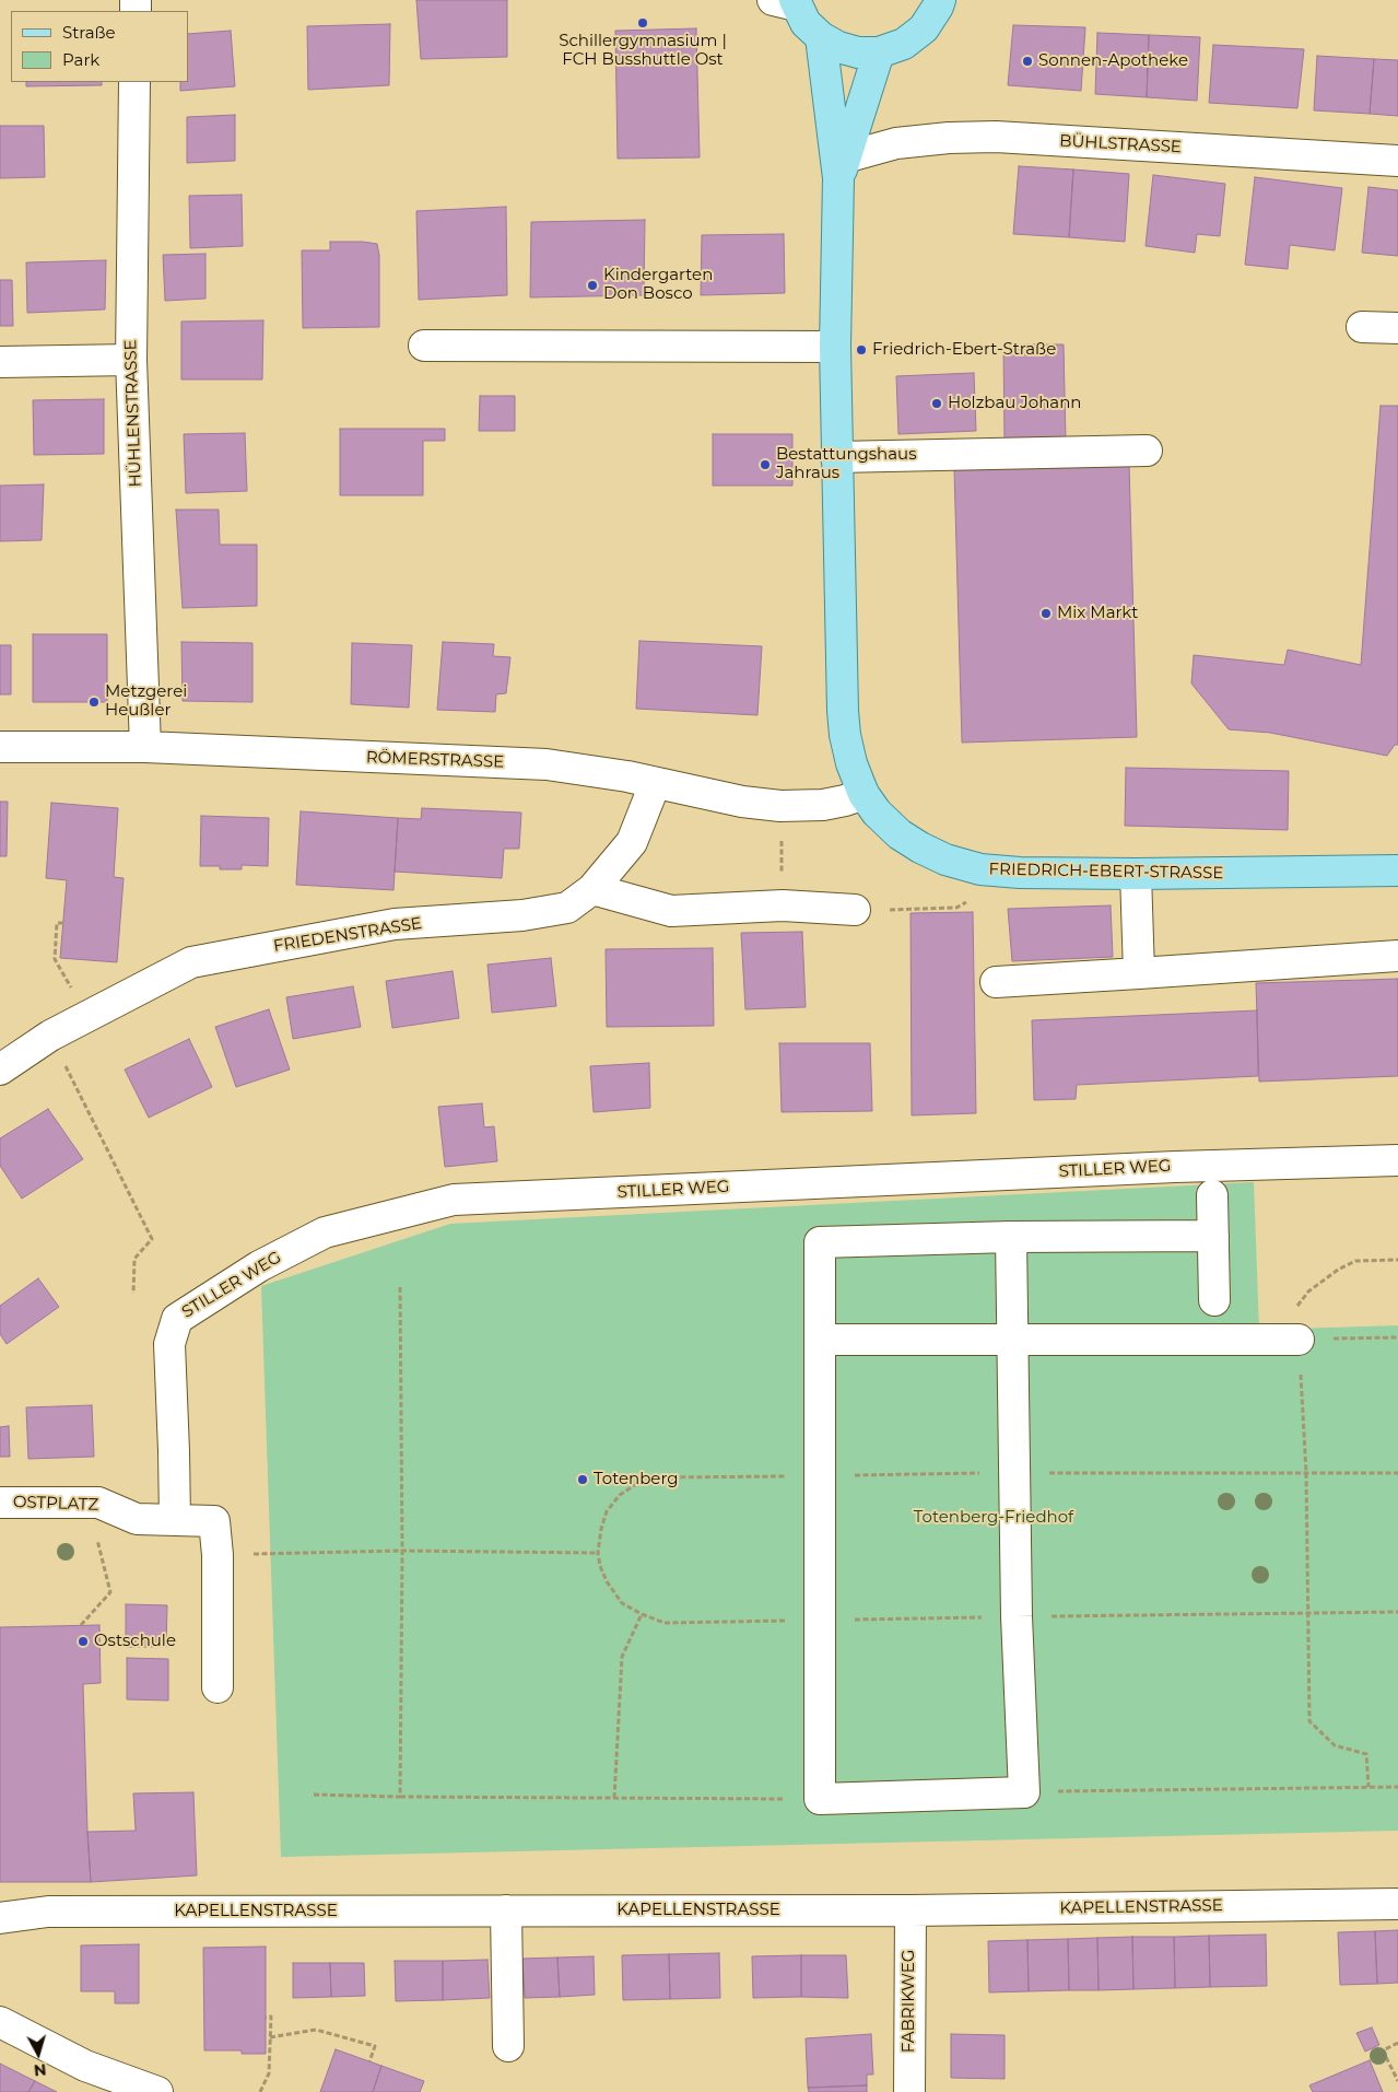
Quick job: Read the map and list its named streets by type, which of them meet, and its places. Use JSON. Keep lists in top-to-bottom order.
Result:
{
  "streets": {
    "main road": ["FRIEDRICH-EBERT-STRASSE"],
    "street": [
      "BÜHLSTRASSE",
      "HÜHLENSTRASSE",
      "RÖMERSTRASSE",
      "FRIEDENSTRASSE",
      "STILLER WEG",
      "OSTPLATZ",
      "KAPELLENSTRASSE",
      "FABRIKWEG"
    ]
  },
  "crossings": [
    ["BÜHLSTRASSE", "FRIEDRICH-EBERT-STRASSE"],
    ["HÜHLENSTRASSE", "RÖMERSTRASSE"],
    ["RÖMERSTRASSE", "FRIEDRICH-EBERT-STRASSE"],
    ["RÖMERSTRASSE", "FRIEDENSTRASSE"],
    ["STILLER WEG", "OSTPLATZ"],
    ["KAPELLENSTRASSE", "FABRIKWEG"]
  ],
  "parks": ["Totenberg-Friedhof"],
  "places": [
    "Schillergymnasium | FCH Busshuttle Ost",
    "Sonnen-Apotheke",
    "Kindergarten Don Bosco",
    "Friedrich-Ebert-Straße",
    "Holzbau Johann",
    "Bestattungshaus Jahraus",
    "Mix Markt",
    "Metzgerei Heußler",
    "Totenberg",
    "Ostschule"
  ],
  "legend": ["Straße", "Park"],
  "north": "bottom"
}
